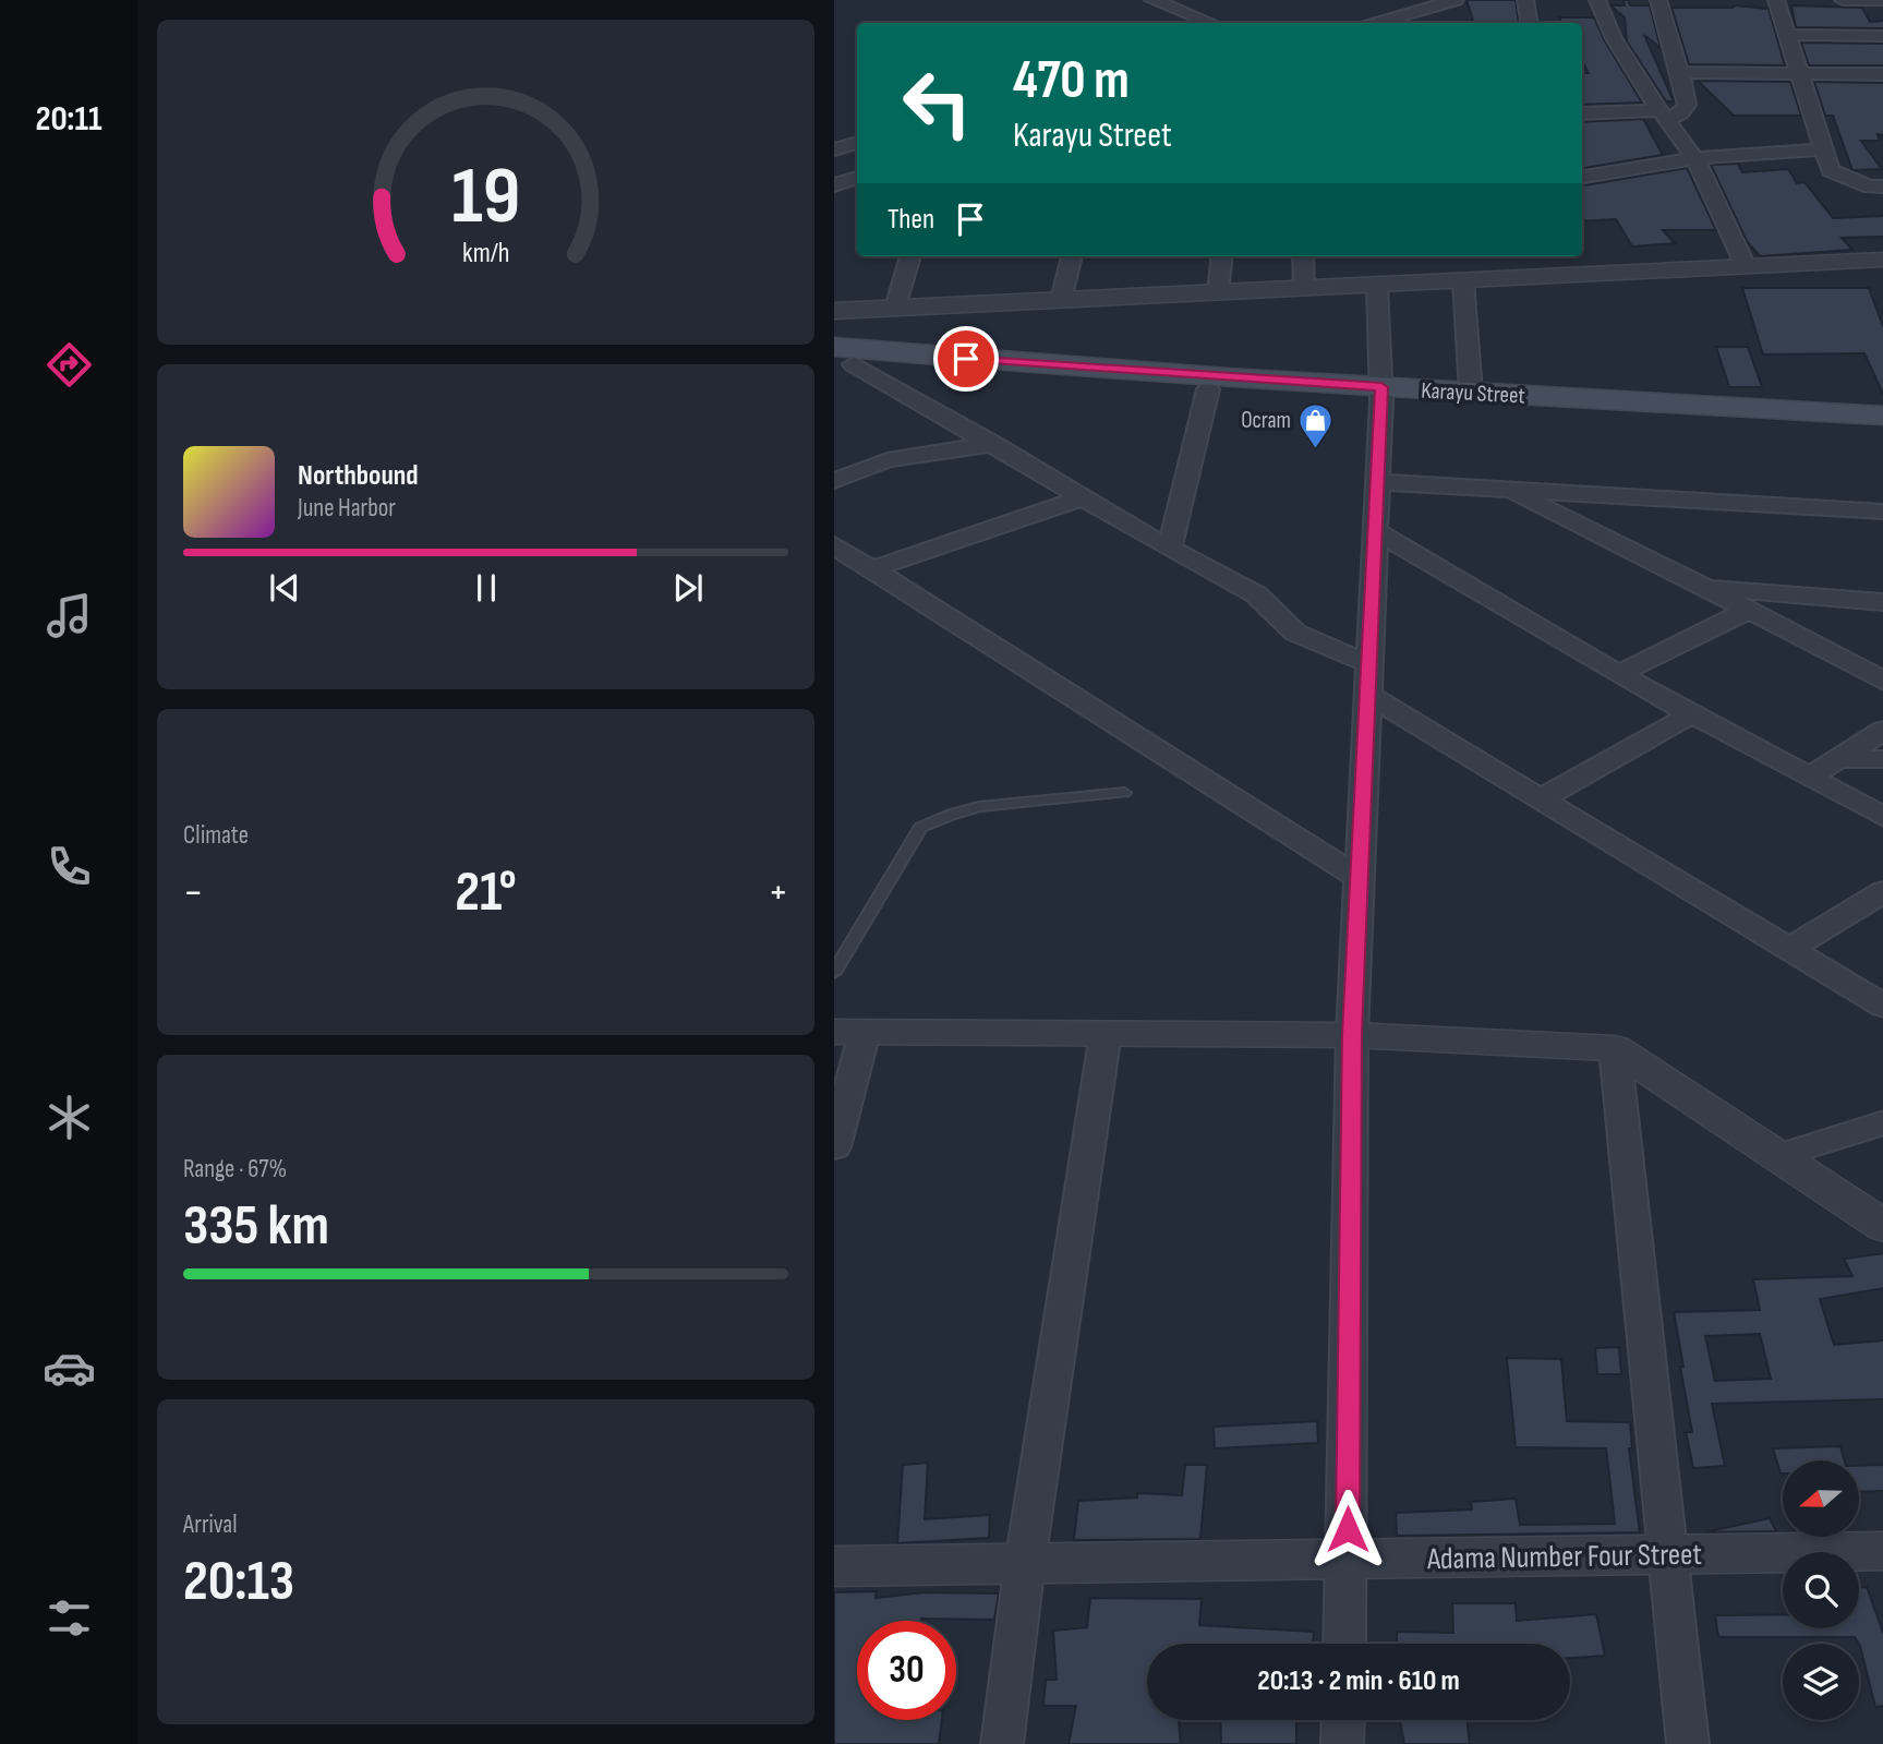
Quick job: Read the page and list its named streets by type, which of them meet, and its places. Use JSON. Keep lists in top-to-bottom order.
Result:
{
  "streets": {
    "main road": ["Karayu Street"],
    "street": ["Adama Number Four Street"]
  },
  "places": {
    "shop": ["Ocram"]
  },
  "north": "left",
  "page": {
    "tabs": "20:11",
    "turn": ["470 m", "Karayu Street"],
    "then": "Then",
    "song": ["Northbound", "June Harbor"],
    "tile": [
      "Climate",
      ["Range · 67%", "335 km"],
      ["Arrival", "20:13"]
    ],
    "heat": ["−", "21°", "+"],
    "limit": "30",
    "trip": "20:13 · 2 min · 610 m",
    "gauge": ["19", "km/h"]
  }
}
